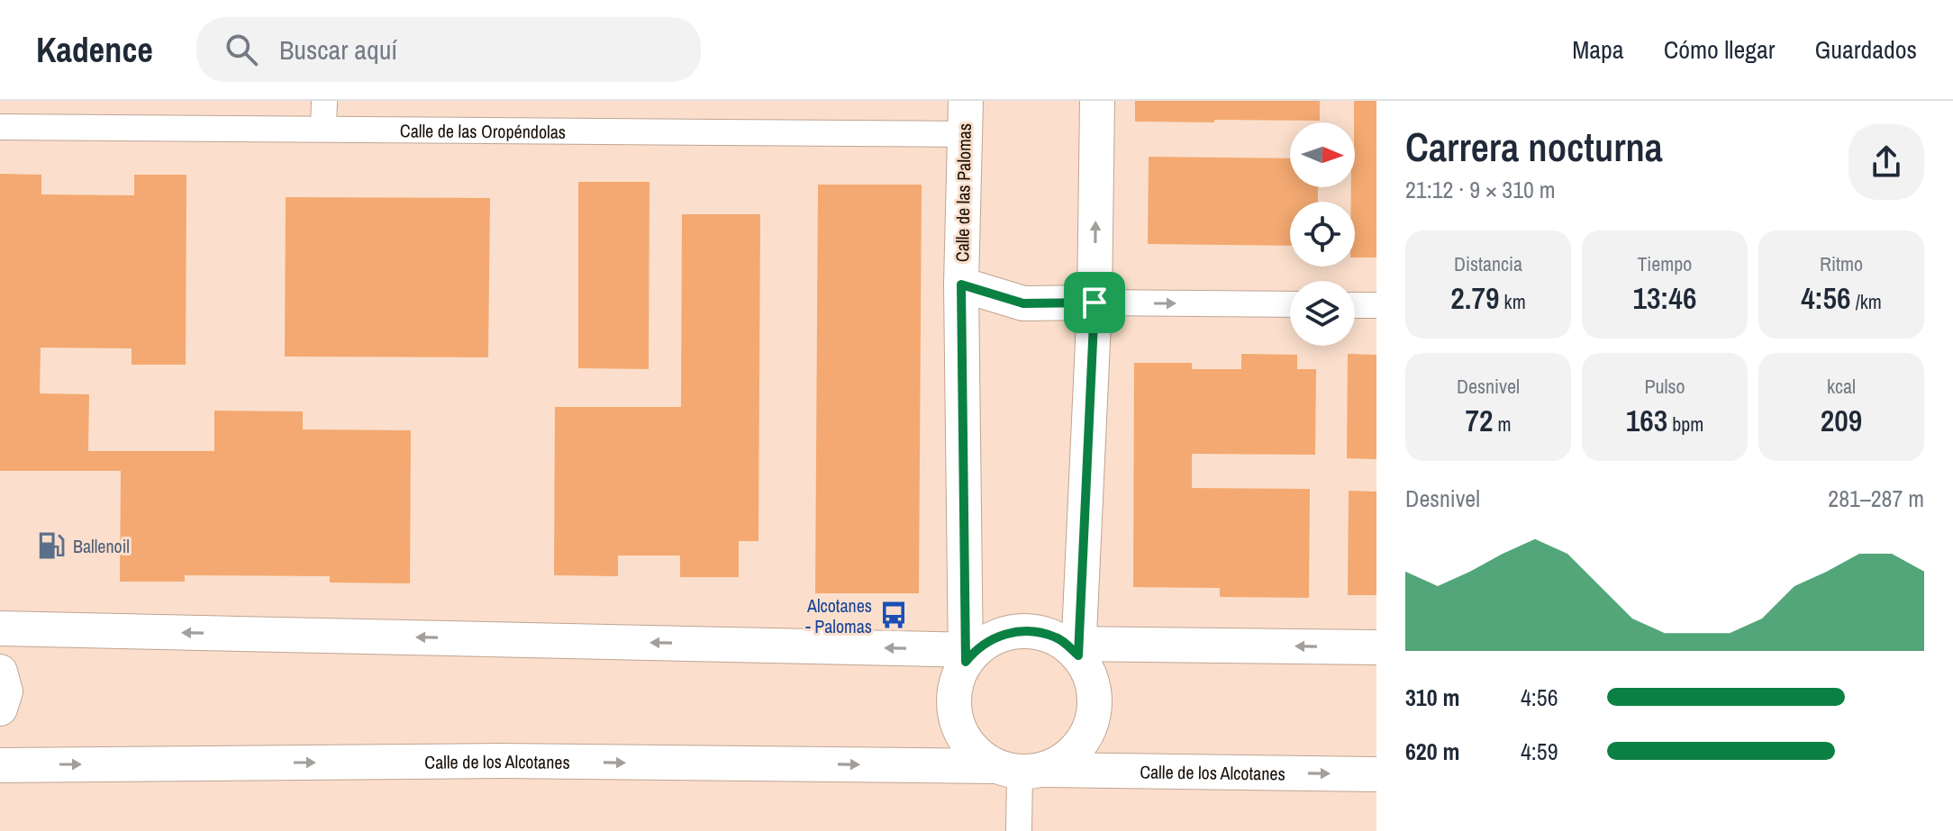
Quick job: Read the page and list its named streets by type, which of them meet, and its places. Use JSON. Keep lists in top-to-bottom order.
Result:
{
  "streets": {
    "street": ["Calle de las Oropéndolas", "Calle de las Palomas", "Calle de los Alcotanes"]
  },
  "crossings": [
    ["Calle de las Oropéndolas", "Calle de las Palomas"],
    ["Calle de las Palomas", "Calle de los Alcotanes"]
  ],
  "places": {
    "fuel station": ["Ballenoil"],
    "bus stop": ["Alcotanes - Palomas"]
  },
  "north": "right",
  "page": {
    "header": "Kadence",
    "search": "Buscar aquí",
    "nav": ["Mapa", "Cómo llegar", "Guardados"],
    "heading": ["Carrera nocturna", "21:12 · 9 × 310 m"],
    "stats": [
      ["Distancia", "2.79 km"],
      ["Tiempo", "13:46"],
      ["Ritmo", "4:56 /km"],
      ["Desnivel", "72 m"],
      ["Pulso", "163 bpm"],
      ["kcal", "209"]
    ],
    "chart": ["Desnivel", "281–287 m"],
    "list": [
      {
        "name": "310 m",
        "note": "4:56"
      },
      {
        "name": "620 m",
        "note": "4:59"
      }
    ]
  }
}
